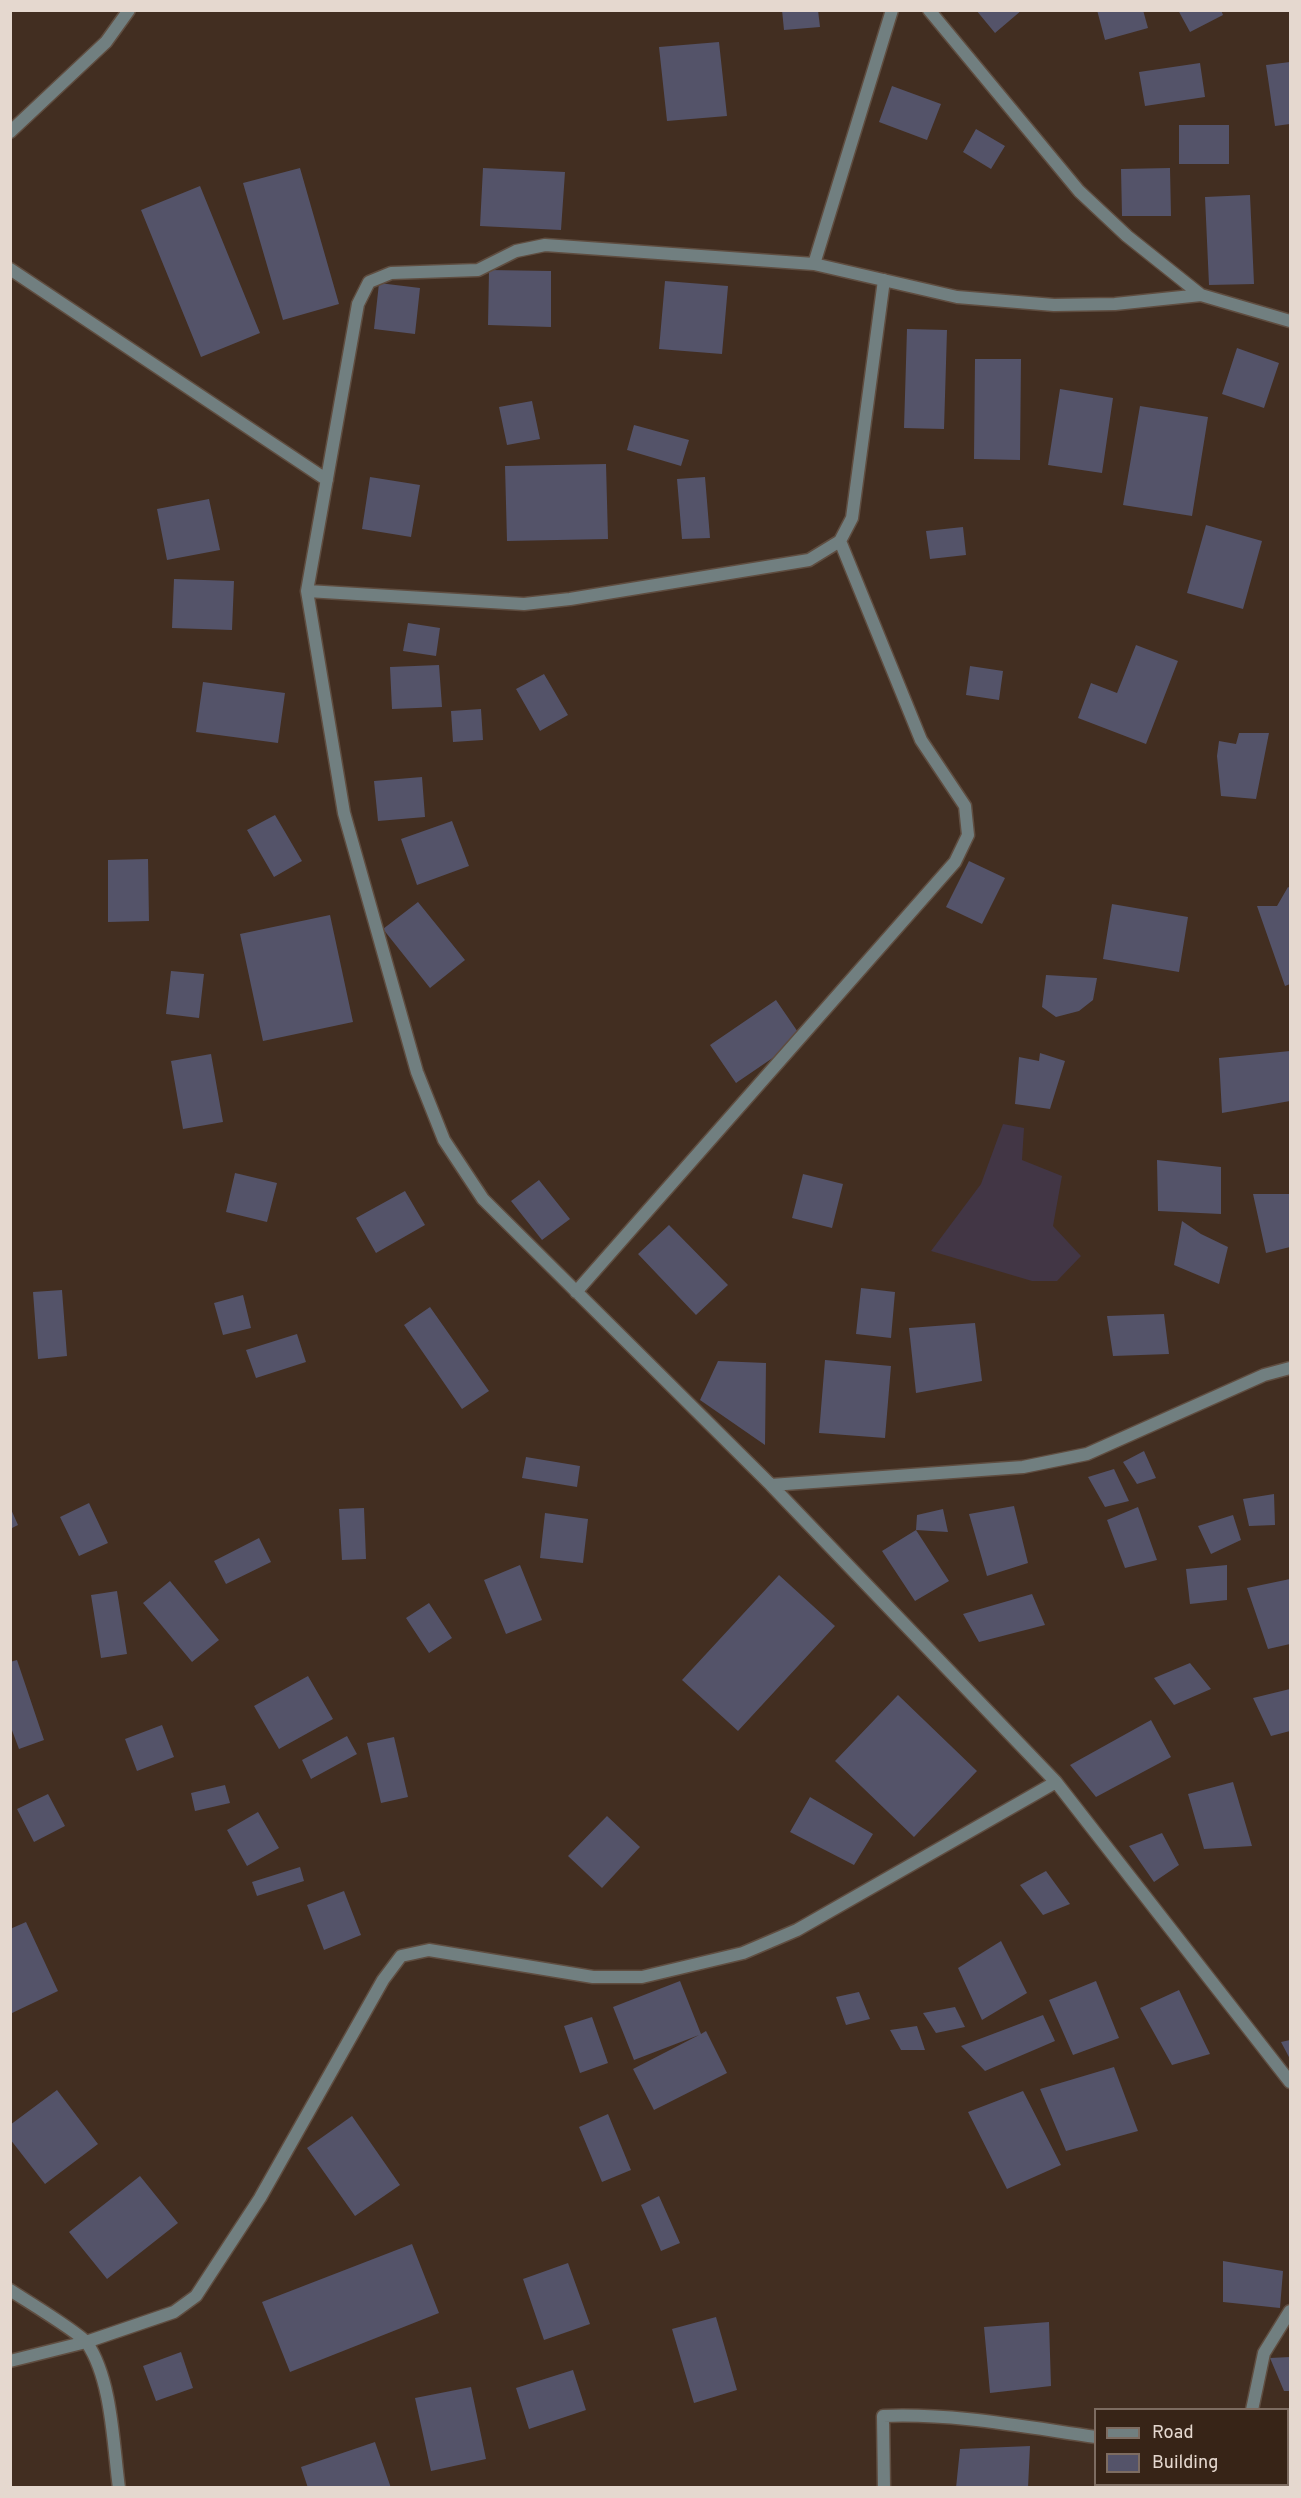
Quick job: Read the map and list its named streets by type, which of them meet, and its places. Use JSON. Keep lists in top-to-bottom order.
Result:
{
  "legend": ["Road", "Building"]
}
